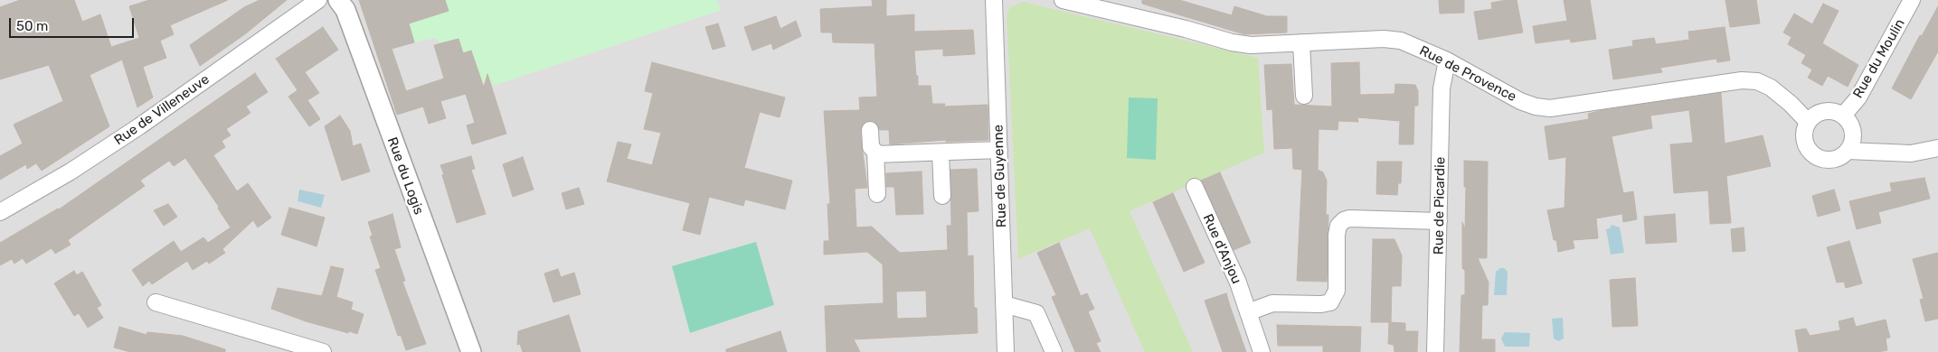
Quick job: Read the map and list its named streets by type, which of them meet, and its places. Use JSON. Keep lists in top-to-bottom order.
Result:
{
  "streets": {
    "street": [
      "Rue du Moulin",
      "Rue de Provence",
      "Rue de Villeneuve",
      "Rue du Logis",
      "Rue de Guyenne",
      "Rue de Picardie",
      "Rue d'Anjou"
    ]
  },
  "crossings": [
    ["Rue du Moulin", "Rue de Provence"],
    ["Rue de Provence", "Rue de Picardie"]
  ],
  "scale_bar": "50 m"
}
